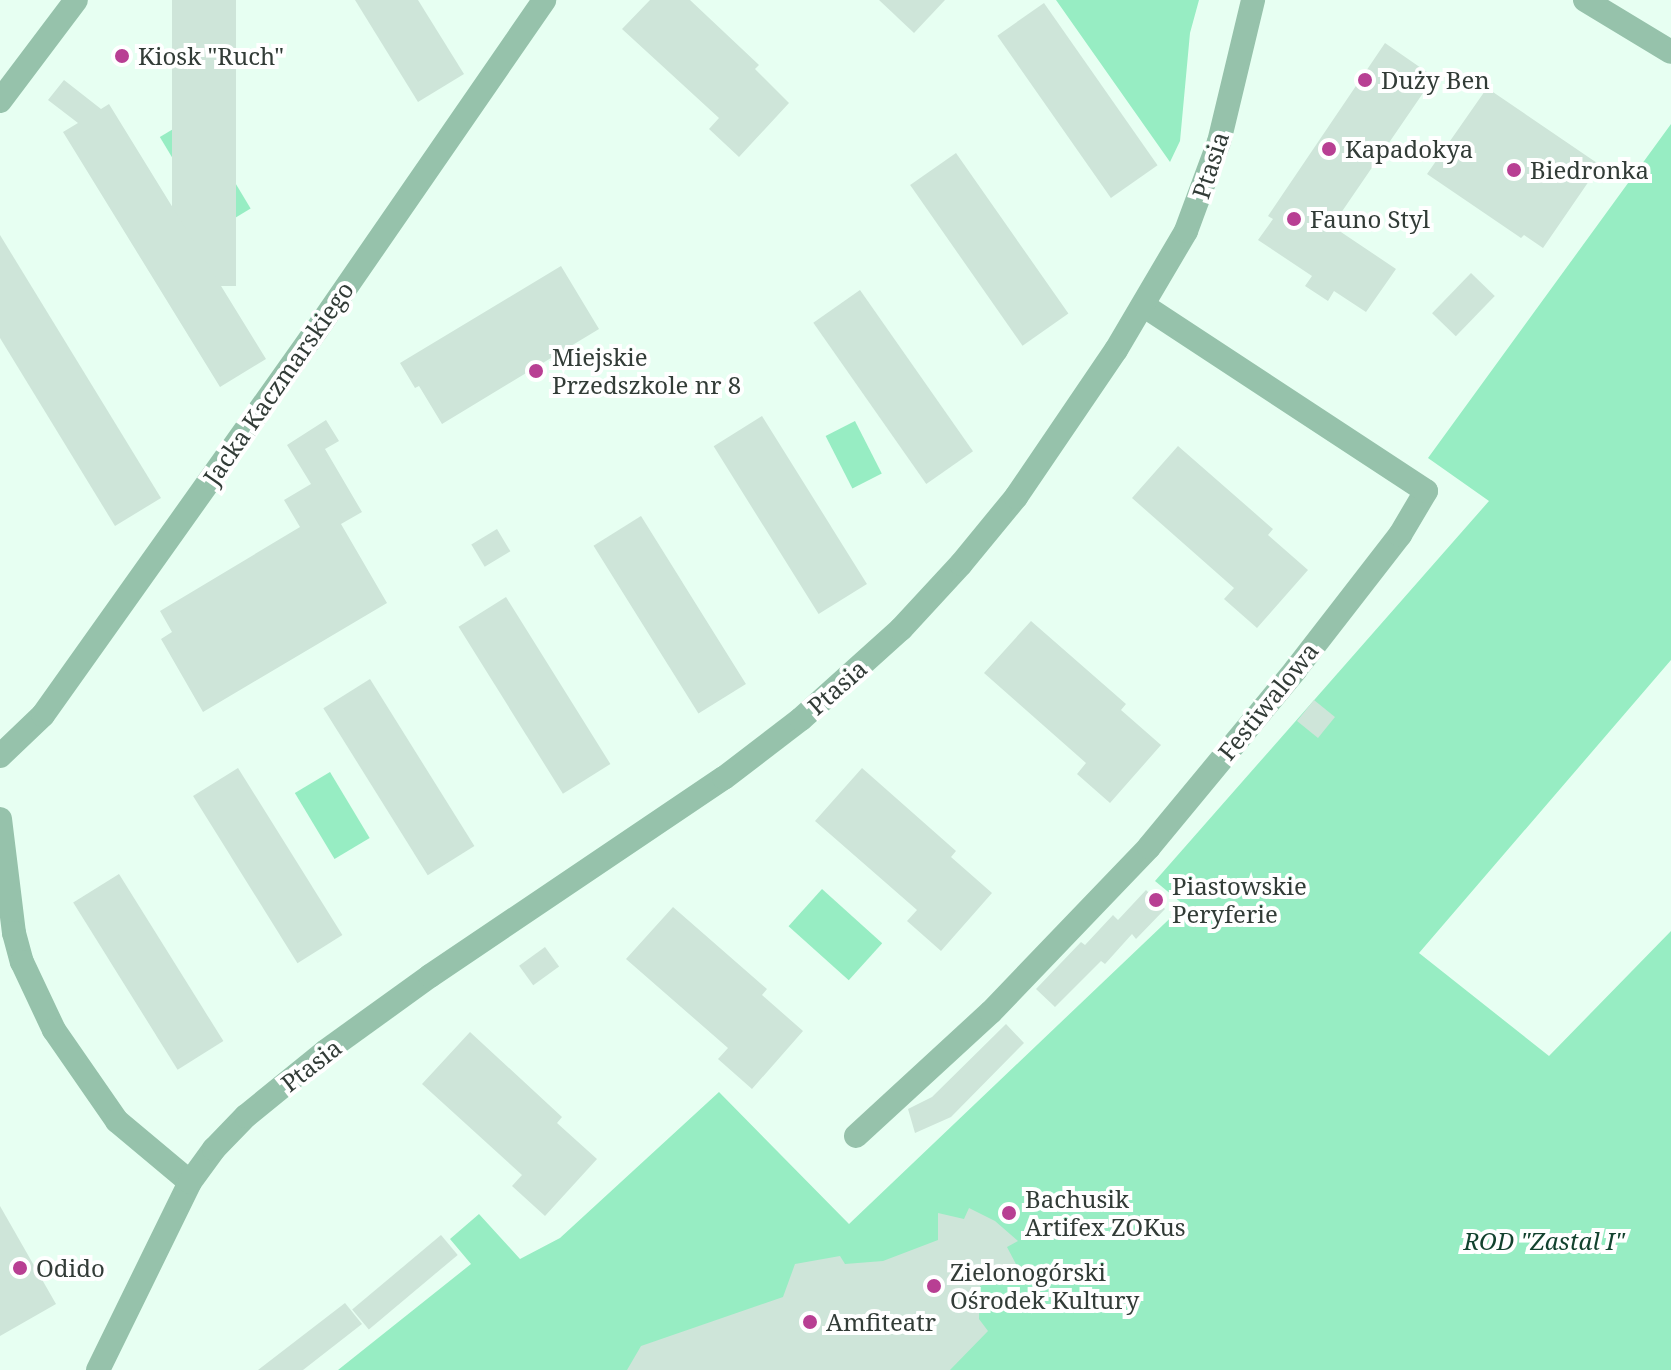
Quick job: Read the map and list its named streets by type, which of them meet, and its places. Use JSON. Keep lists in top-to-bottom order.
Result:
{
  "streets": {
    "street": ["Ptasia", "Jacka Kaczmarskiego", "Festiwalowa"]
  },
  "crossings": [
    ["Ptasia", "Festiwalowa"]
  ],
  "parks": ["ROD \"Zastal I\""],
  "places": [
    "Kiosk \"Ruch\"",
    "Duży Ben",
    "Kapadokya",
    "Biedronka",
    "Fauno Styl",
    "Miejskie Przedszkole nr 8",
    "Piastowskie Peryferie",
    "Bachusik Artifex ZOKus",
    "Odido",
    "Zielonogórski Ośrodek Kultury",
    "Amfiteatr"
  ]
}
